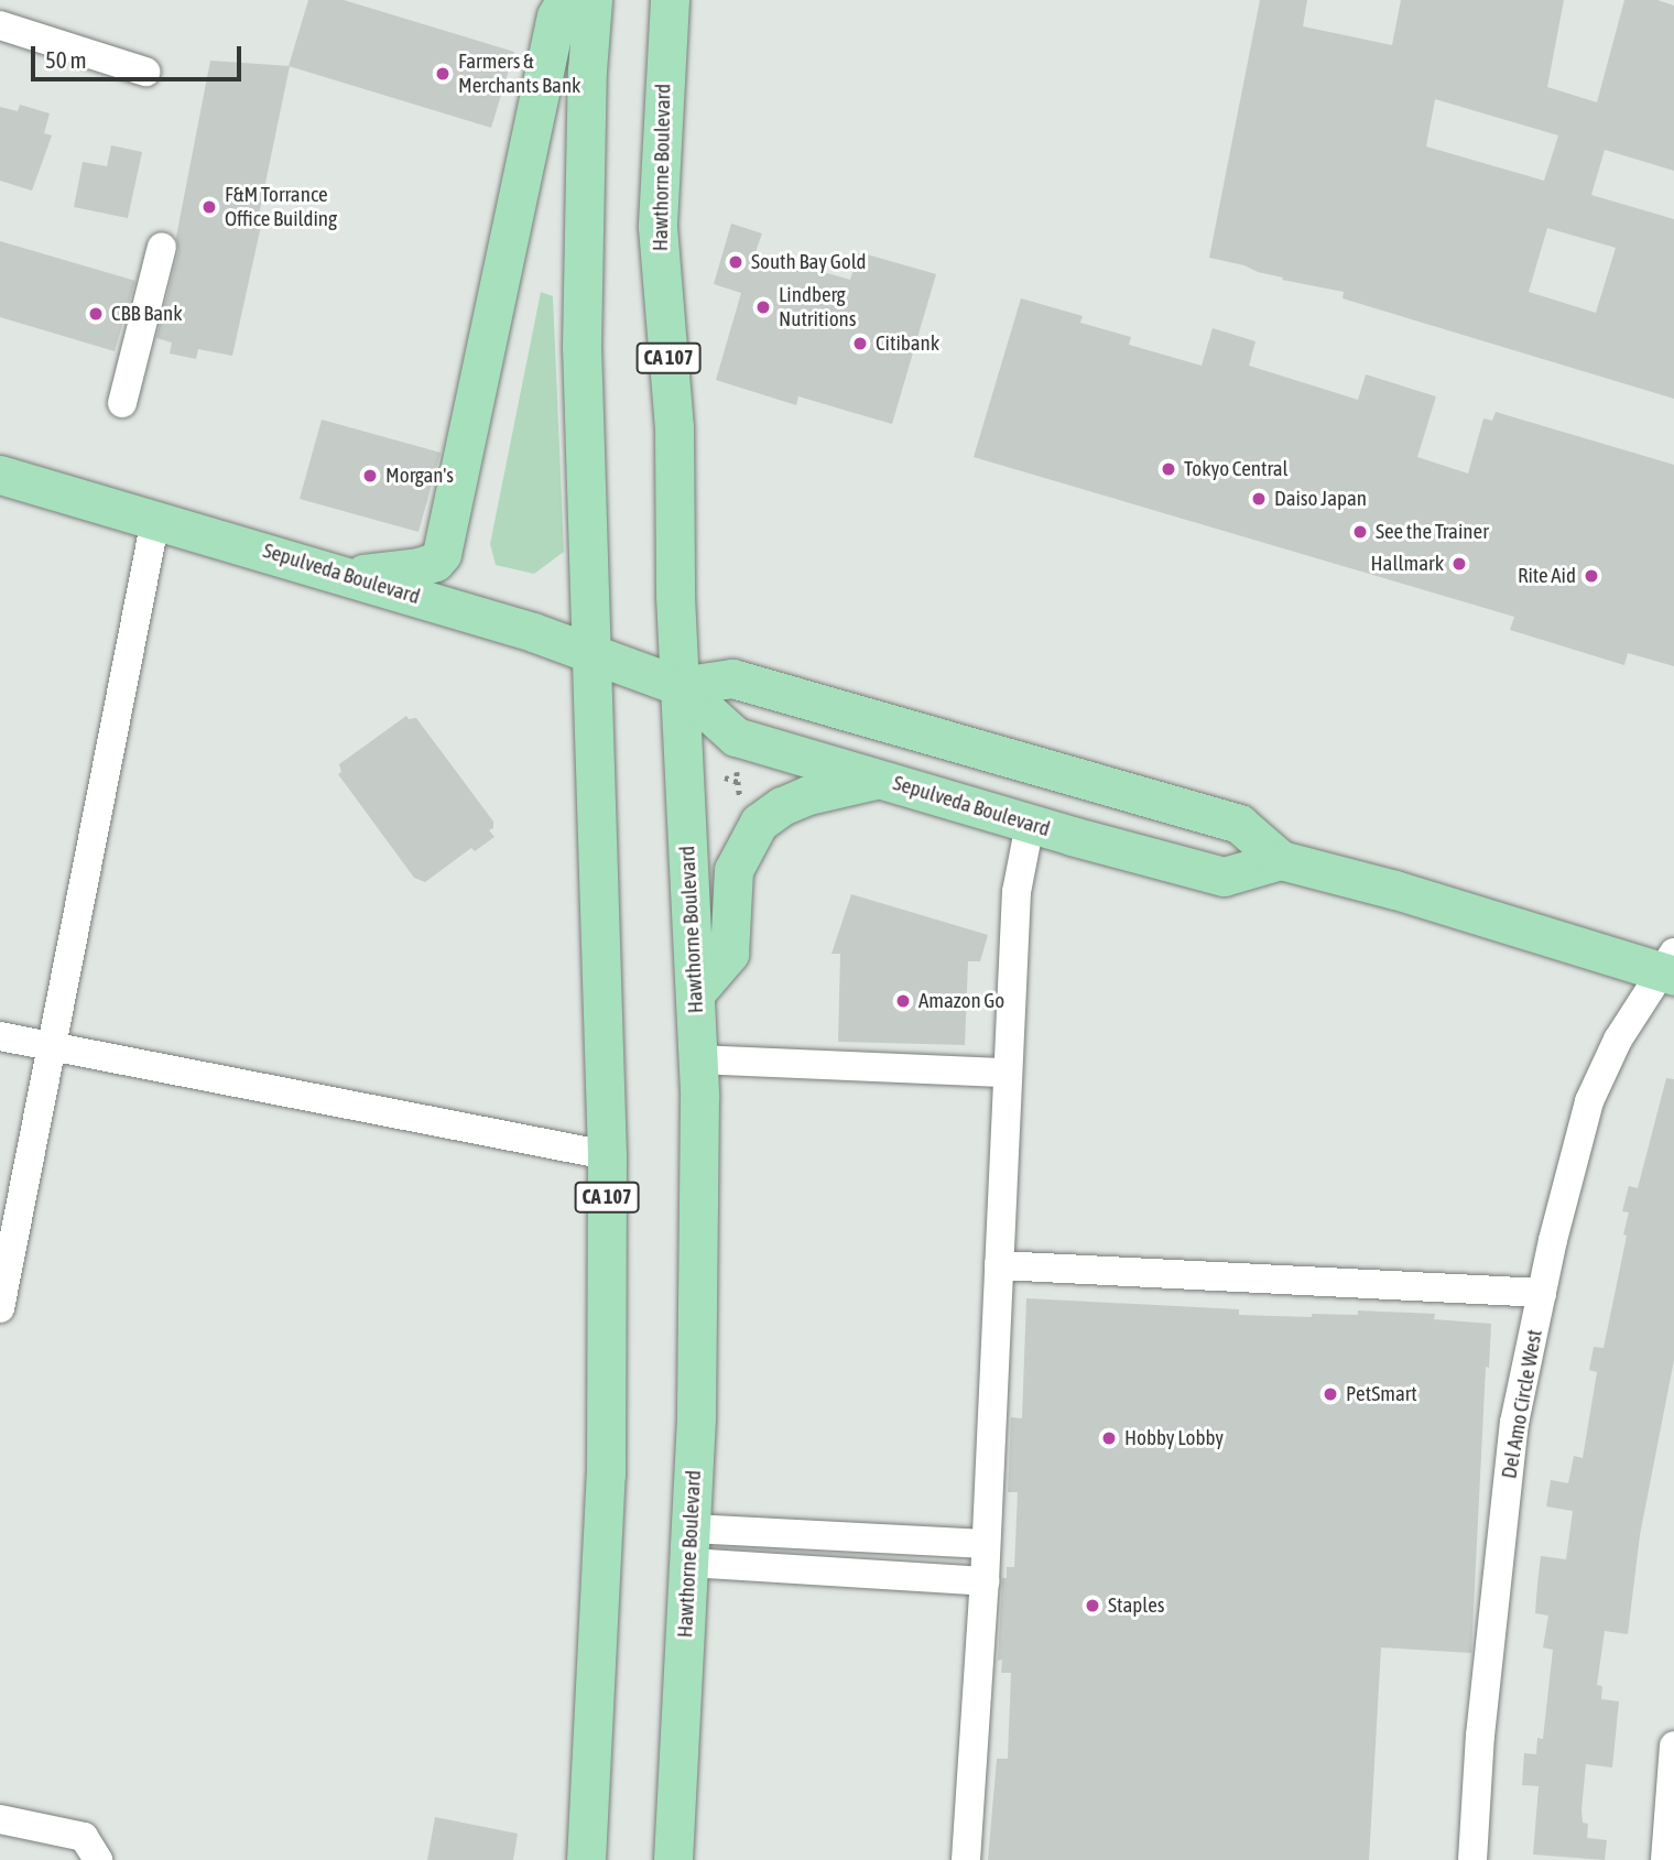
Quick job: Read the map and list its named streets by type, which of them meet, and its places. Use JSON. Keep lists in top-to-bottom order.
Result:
{
  "streets": {
    "main road": ["Hawthorne Boulevard", "CA 107", "Sepulveda Boulevard"],
    "street": ["Del Amo Circle West"]
  },
  "crossings": [
    ["Hawthorne Boulevard", "Sepulveda Boulevard"],
    ["CA 107", "Sepulveda Boulevard"],
    ["Sepulveda Boulevard", "Del Amo Circle West"]
  ],
  "places": [
    "Farmers & Merchants Bank",
    "F&M Torrance Office Building",
    "South Bay Gold",
    "Lindberg Nutritions",
    "CBB Bank",
    "Citibank",
    "Tokyo Central",
    "Morgan's",
    "Daiso Japan",
    "See the Trainer",
    "Hallmark",
    "Rite Aid",
    "Amazon Go",
    "PetSmart",
    "Hobby Lobby",
    "Staples"
  ],
  "scale_bar": "50 m"
}
